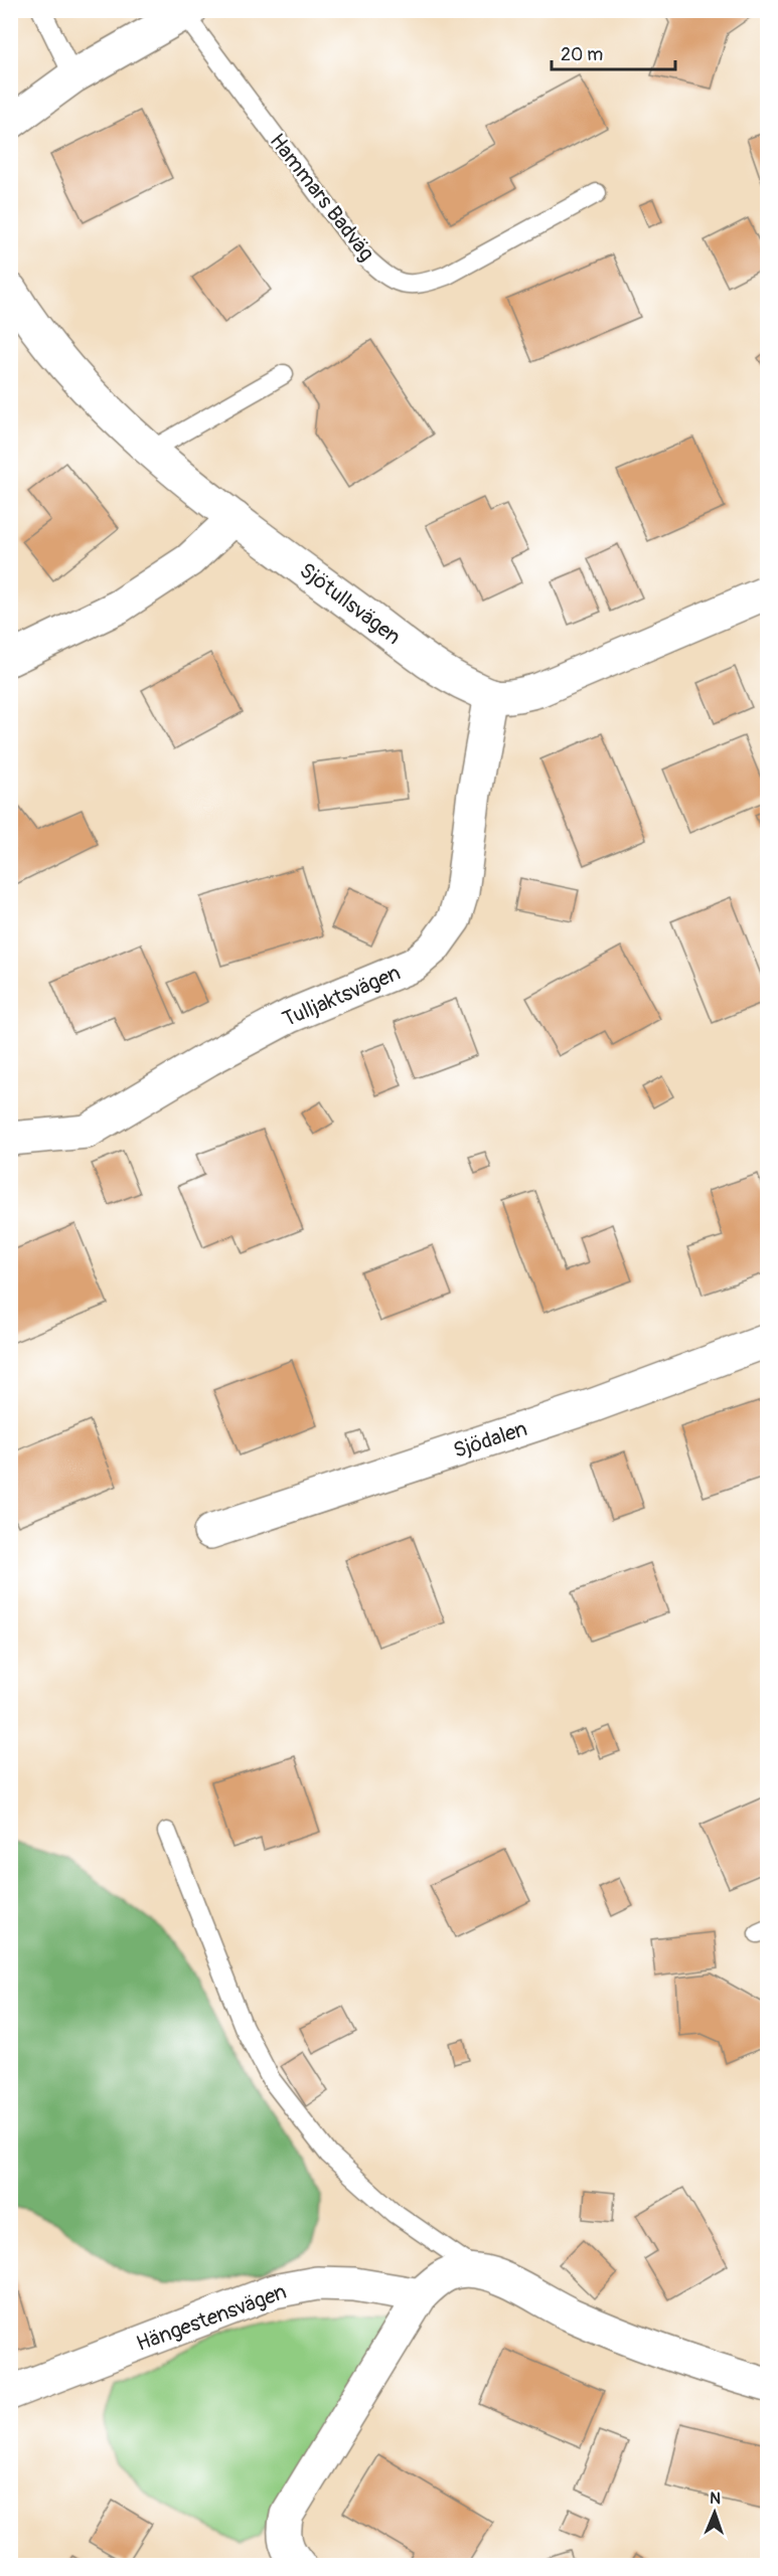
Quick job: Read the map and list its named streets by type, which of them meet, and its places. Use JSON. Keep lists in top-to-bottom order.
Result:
{
  "streets": {
    "street": [
      "Hammars Badväg",
      "Sjötullsvägen",
      "Tulljaktsvägen",
      "Sjödalen",
      "Hängestensvägen"
    ]
  },
  "crossings": [
    ["Sjötullsvägen", "Tulljaktsvägen"]
  ],
  "scale_bar": "20 m",
  "north": "top"
}
